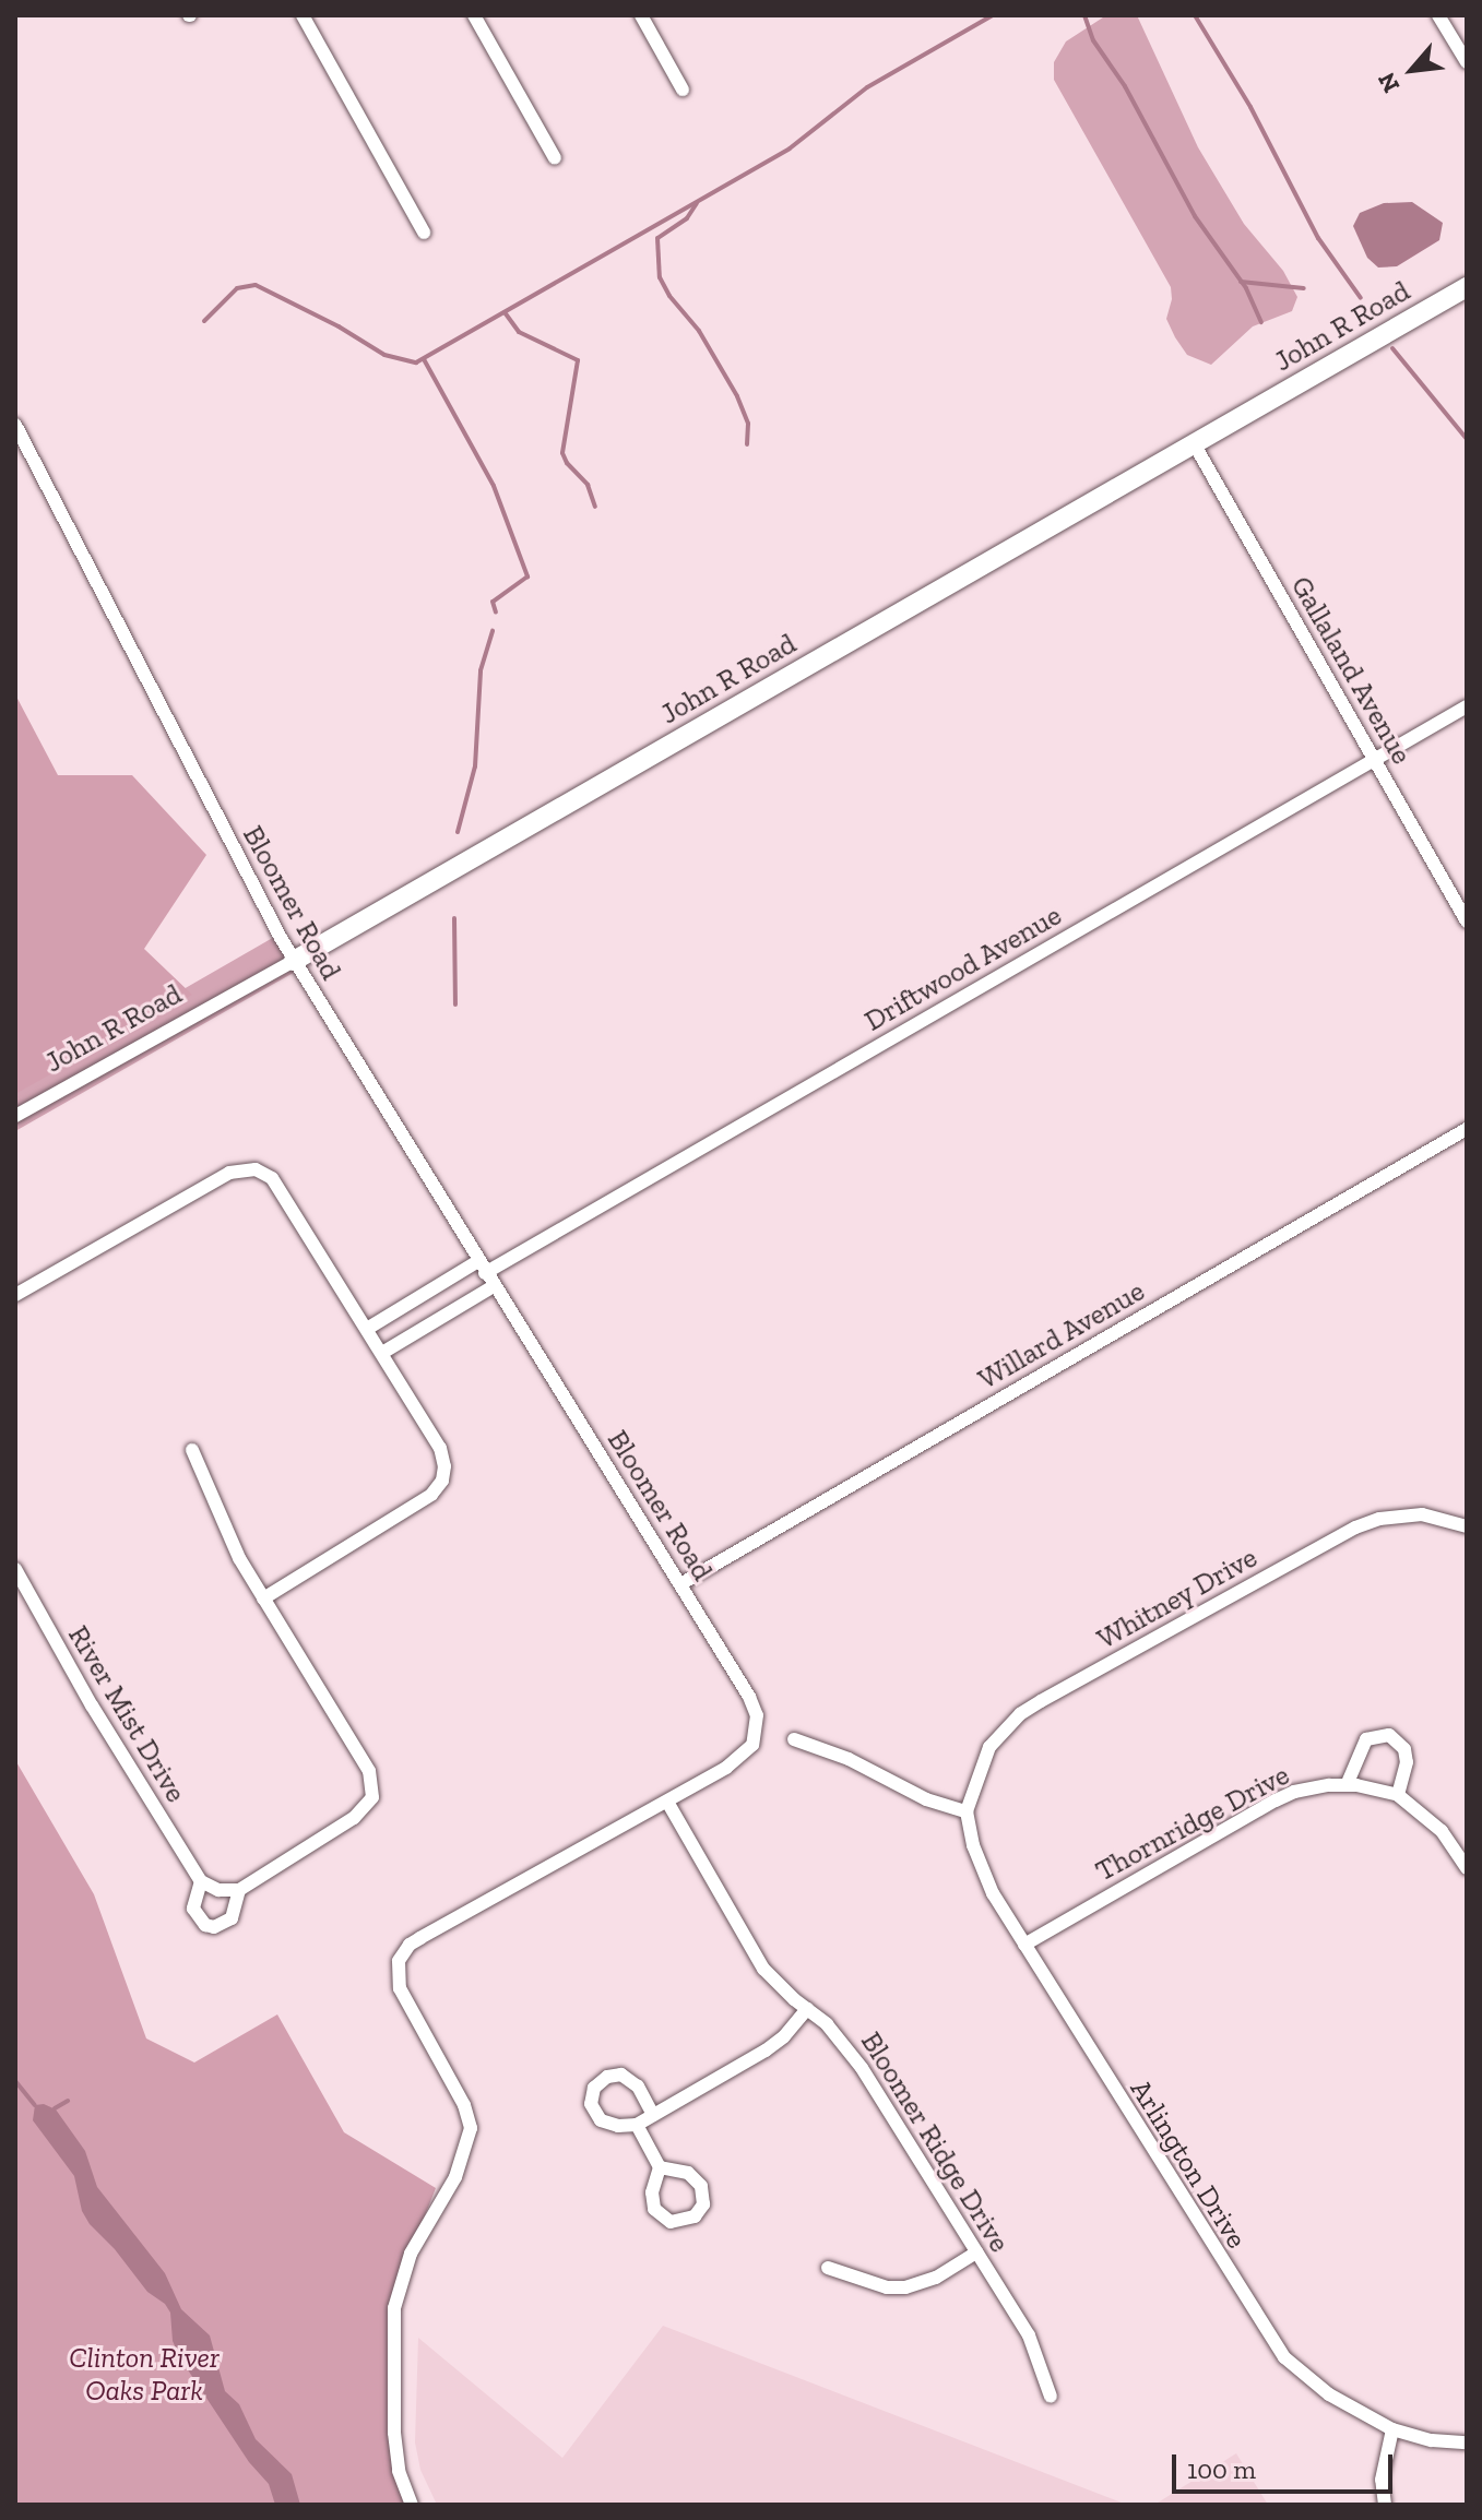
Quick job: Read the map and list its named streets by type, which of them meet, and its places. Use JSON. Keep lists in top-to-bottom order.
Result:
{
  "streets": {
    "street": [
      "John R Road",
      "Gallaland Avenue",
      "Bloomer Road",
      "Driftwood Avenue",
      "Willard Avenue",
      "Whitney Drive",
      "River Mist Drive",
      "Thornridge Drive",
      "Bloomer Ridge Drive",
      "Arlington Drive"
    ]
  },
  "crossings": [
    ["John R Road", "Gallaland Avenue"],
    ["John R Road", "Bloomer Road"],
    ["Gallaland Avenue", "Driftwood Avenue"],
    ["Bloomer Road", "Driftwood Avenue"],
    ["Bloomer Road", "Willard Avenue"],
    ["Bloomer Road", "Bloomer Ridge Drive"],
    ["Whitney Drive", "Arlington Drive"],
    ["Thornridge Drive", "Arlington Drive"]
  ],
  "parks": ["Clinton River Oaks Park"],
  "scale_bar": "100 m",
  "north": "bottom left"
}
